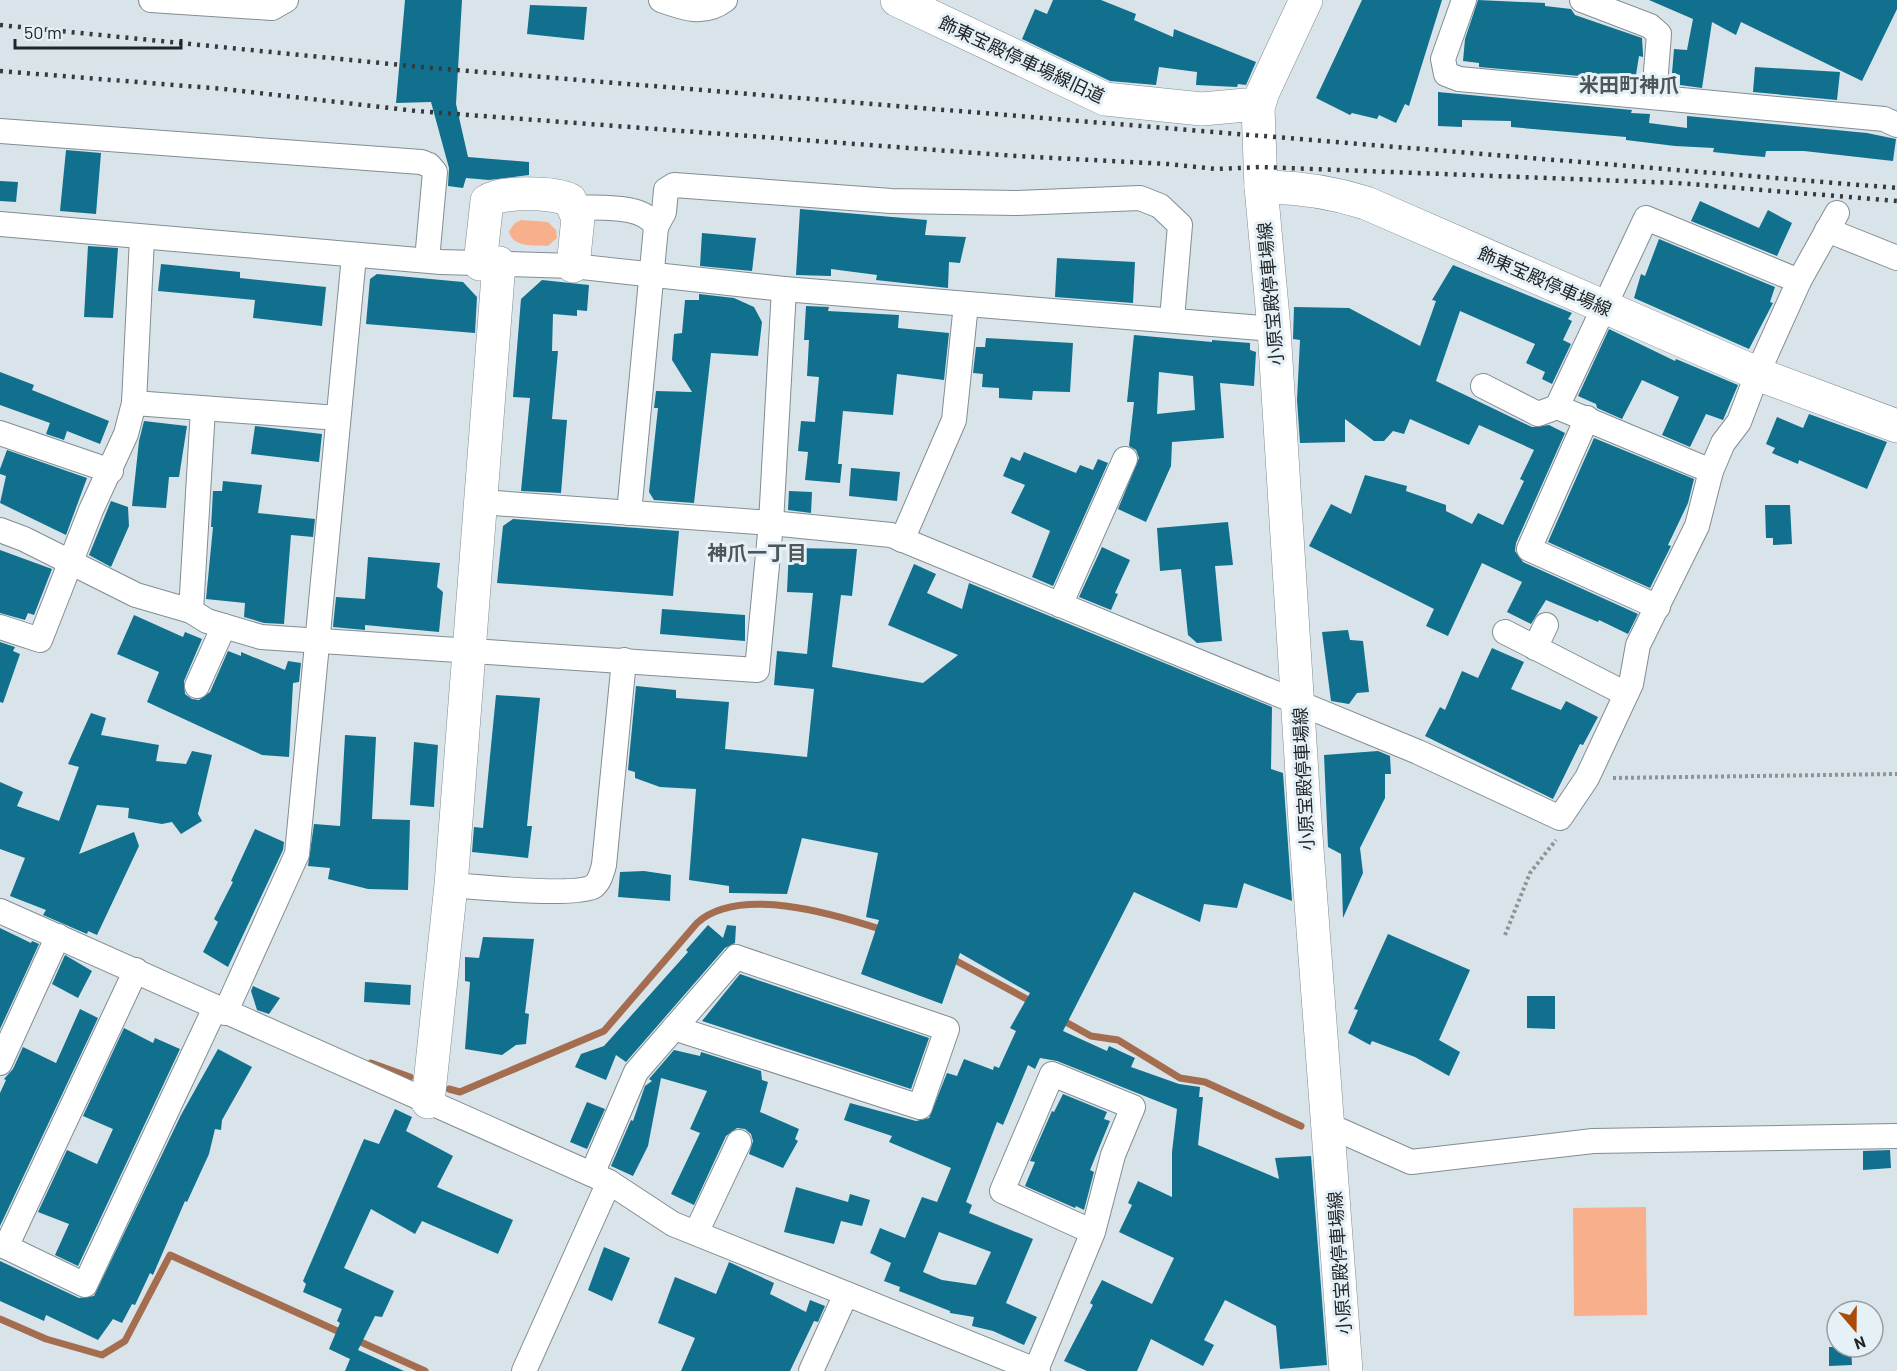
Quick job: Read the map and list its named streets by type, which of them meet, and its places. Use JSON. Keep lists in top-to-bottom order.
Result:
{
  "streets": {
    "main road": ["飾東宝殿停車場線旧道", "飾東宝殿停車場線", "小原宝殿停車場線"]
  },
  "crossings": [
    ["飾東宝殿停車場線", "小原宝殿停車場線"]
  ],
  "districts": ["米田町神爪", "神爪一丁目"],
  "scale_bar": "50 m",
  "north": "bottom"
}
